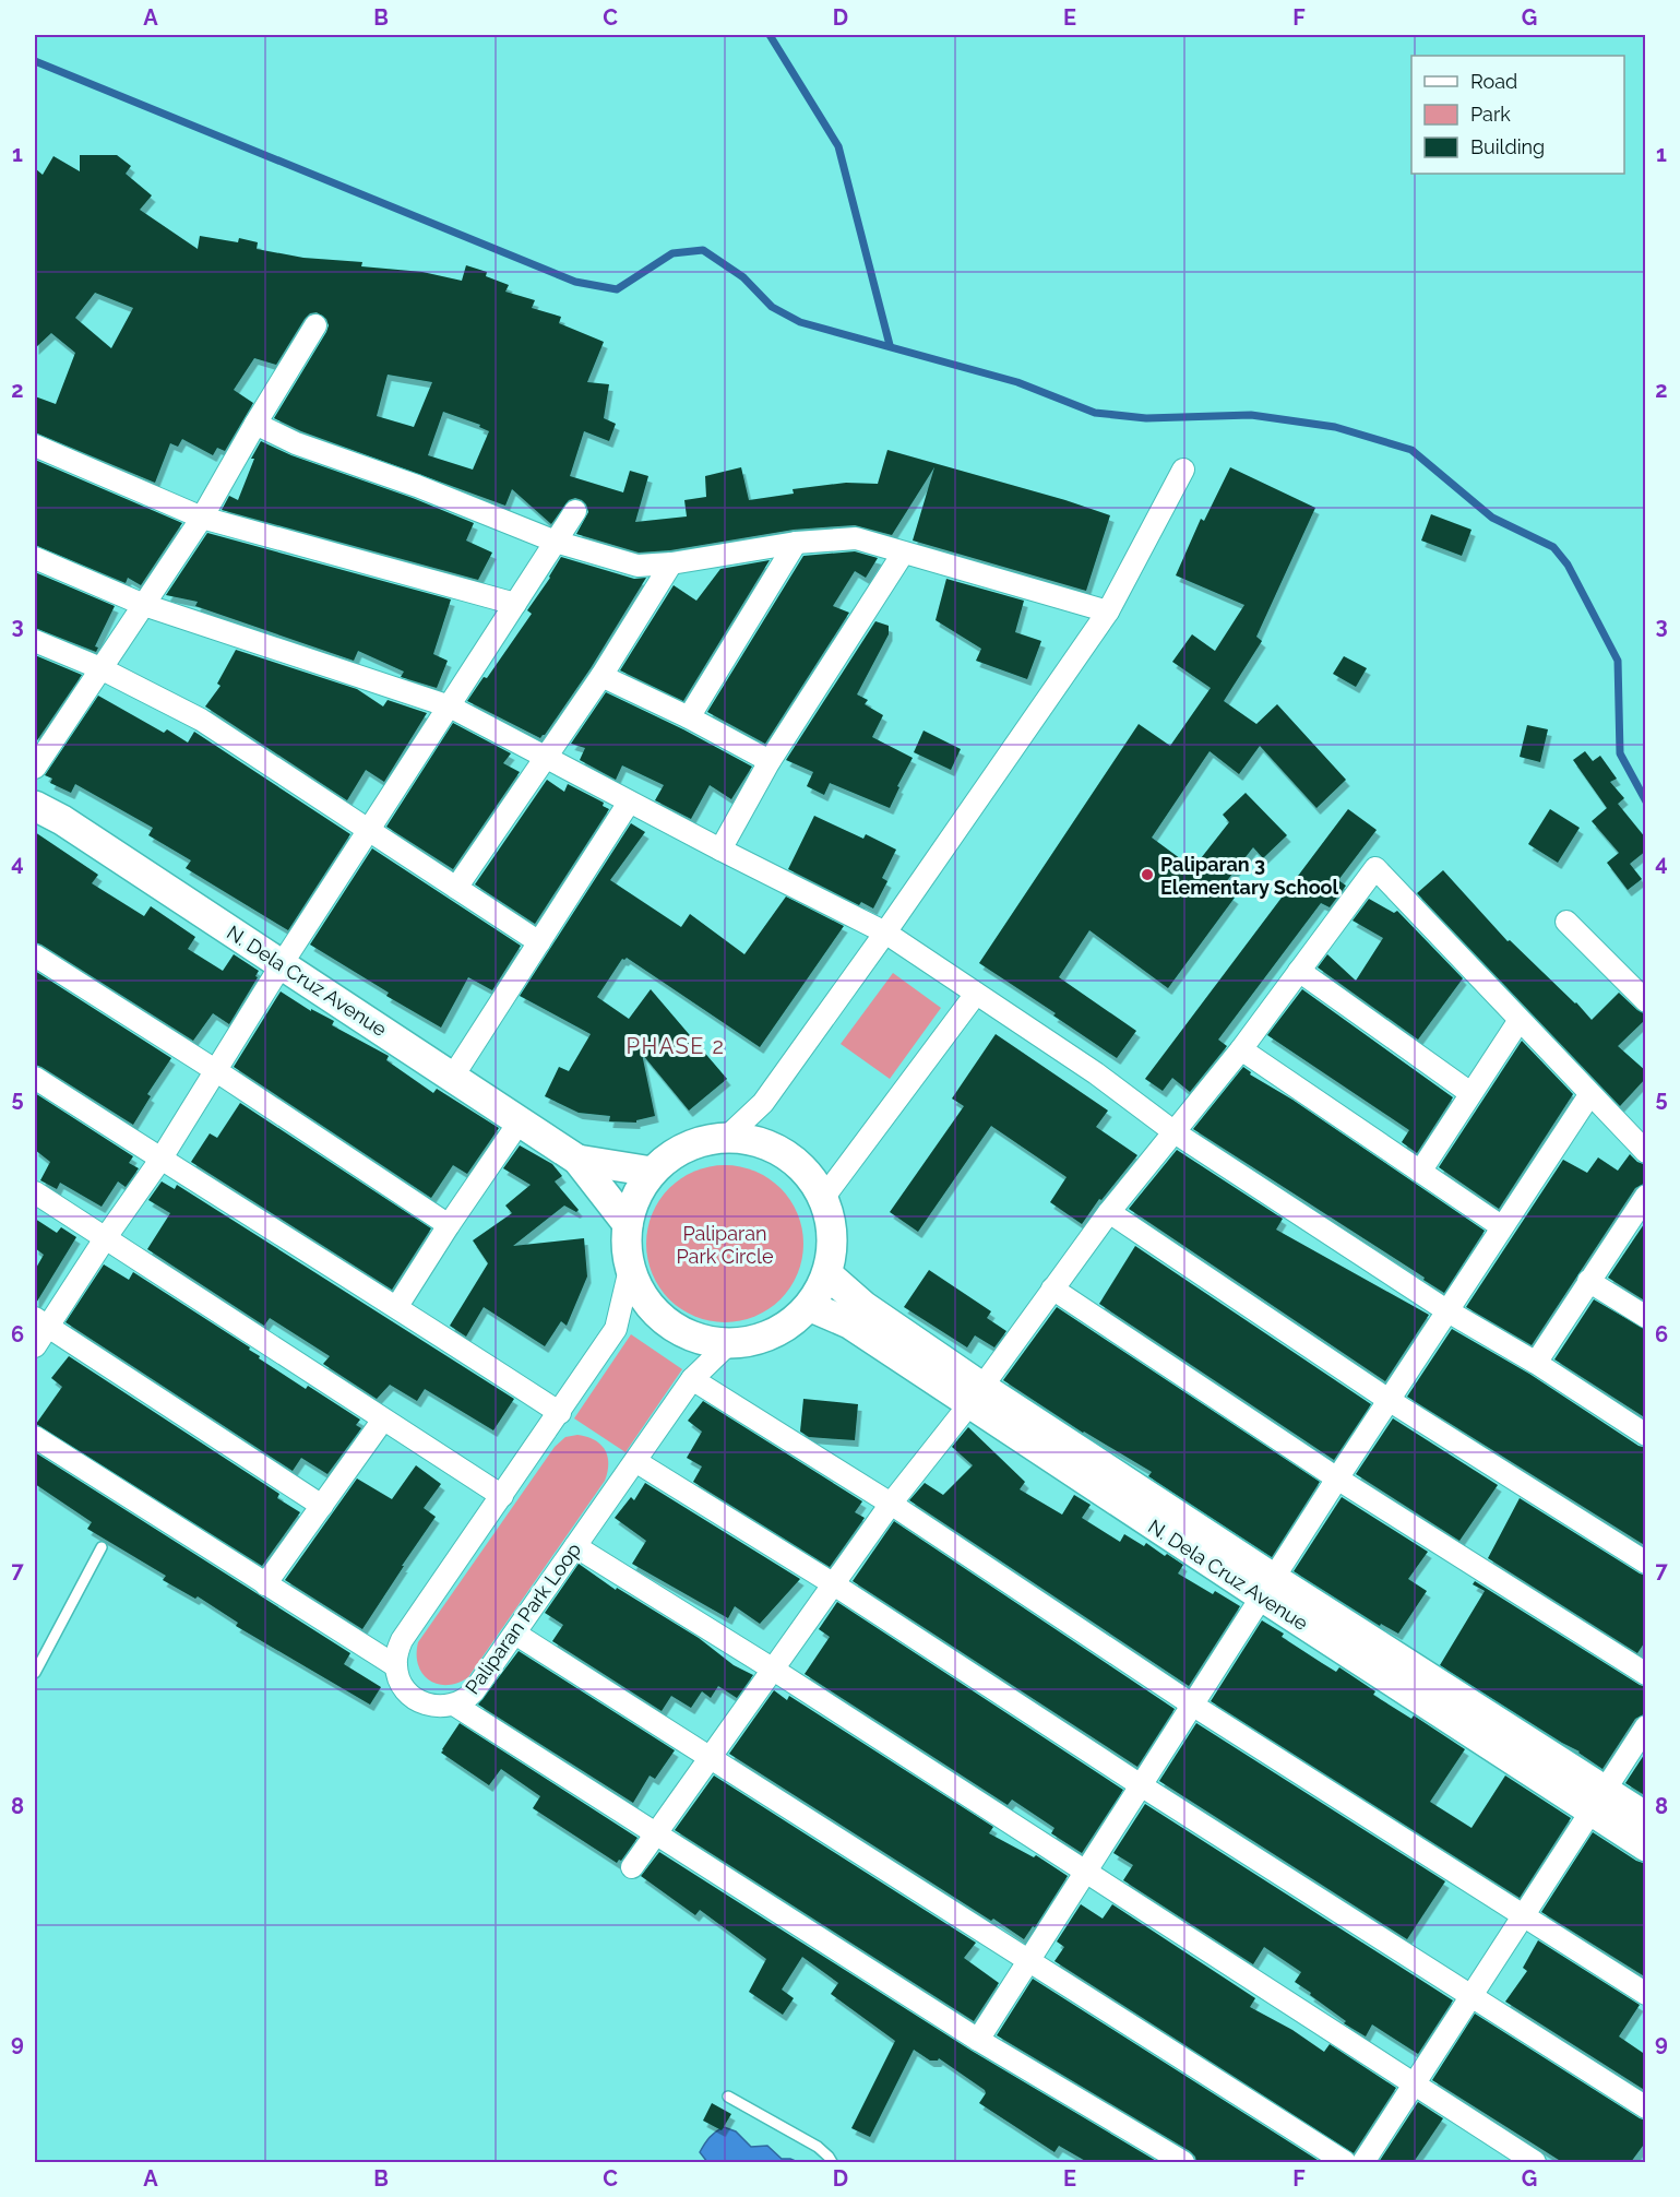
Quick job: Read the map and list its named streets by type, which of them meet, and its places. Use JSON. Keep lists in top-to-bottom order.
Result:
{
  "streets": {
    "street": ["N. Dela Cruz Avenue", "Paliparan Park Loop"]
  },
  "crossings": [
    ["N. Dela Cruz Avenue", "Paliparan Park Loop"]
  ],
  "districts": ["PHASE 2"],
  "parks": ["Paliparan Park Circle"],
  "places": ["Paliparan 3 Elementary School"],
  "legend": ["Road", "Park", "Building"],
  "grid": {
    "columns": [
      "A",
      "B",
      "C",
      "D",
      "E",
      "F",
      "G"
    ],
    "rows": [
      "1",
      "2",
      "3",
      "4",
      "5",
      "6",
      "7",
      "8",
      "9"
    ]
  }
}
